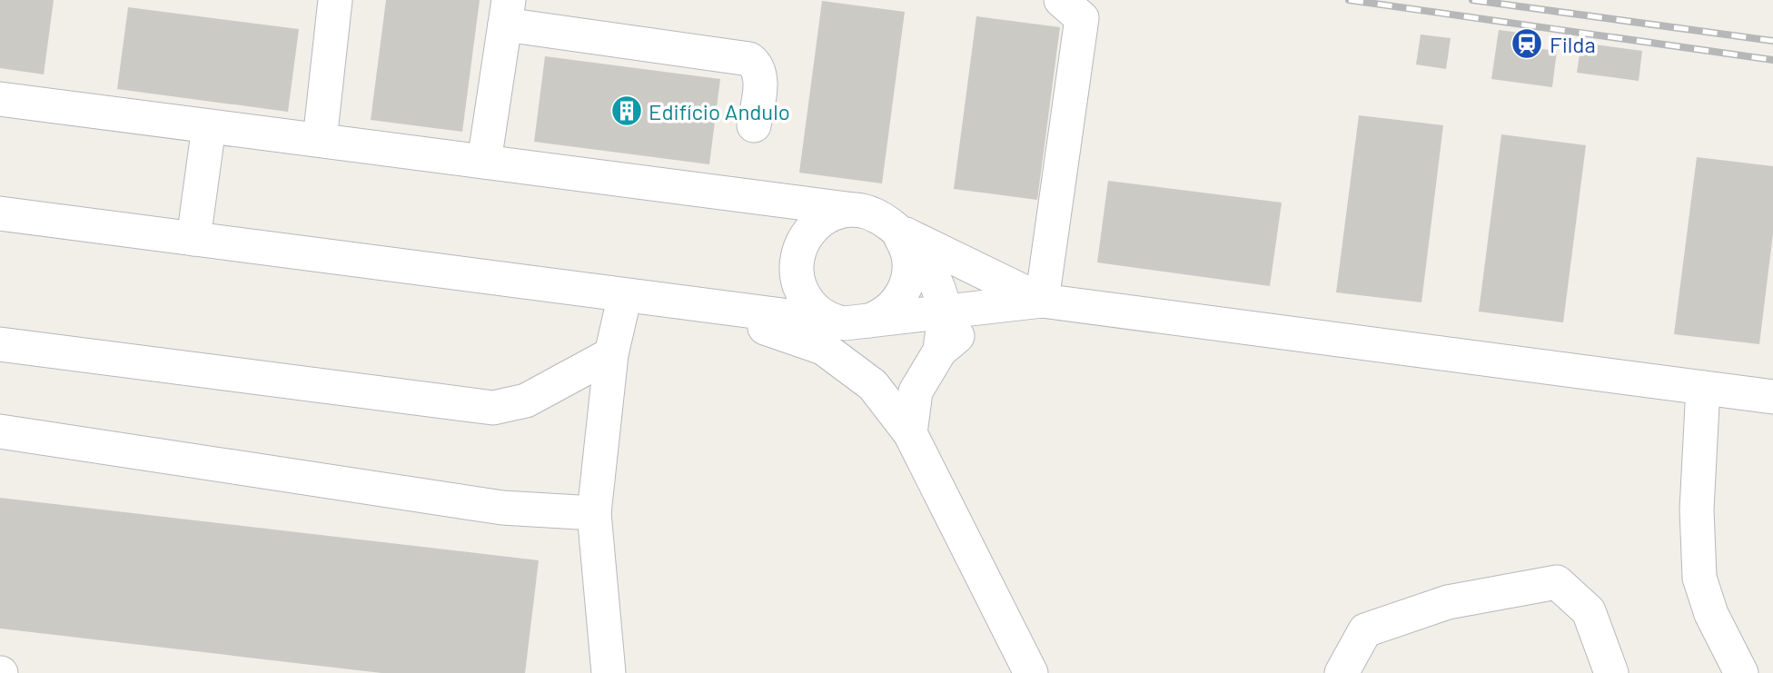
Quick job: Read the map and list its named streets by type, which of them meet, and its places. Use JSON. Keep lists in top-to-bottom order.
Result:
{
  "places": {
    "station": ["Filda"],
    "building": ["Edifício Andulo"]
  }
}
